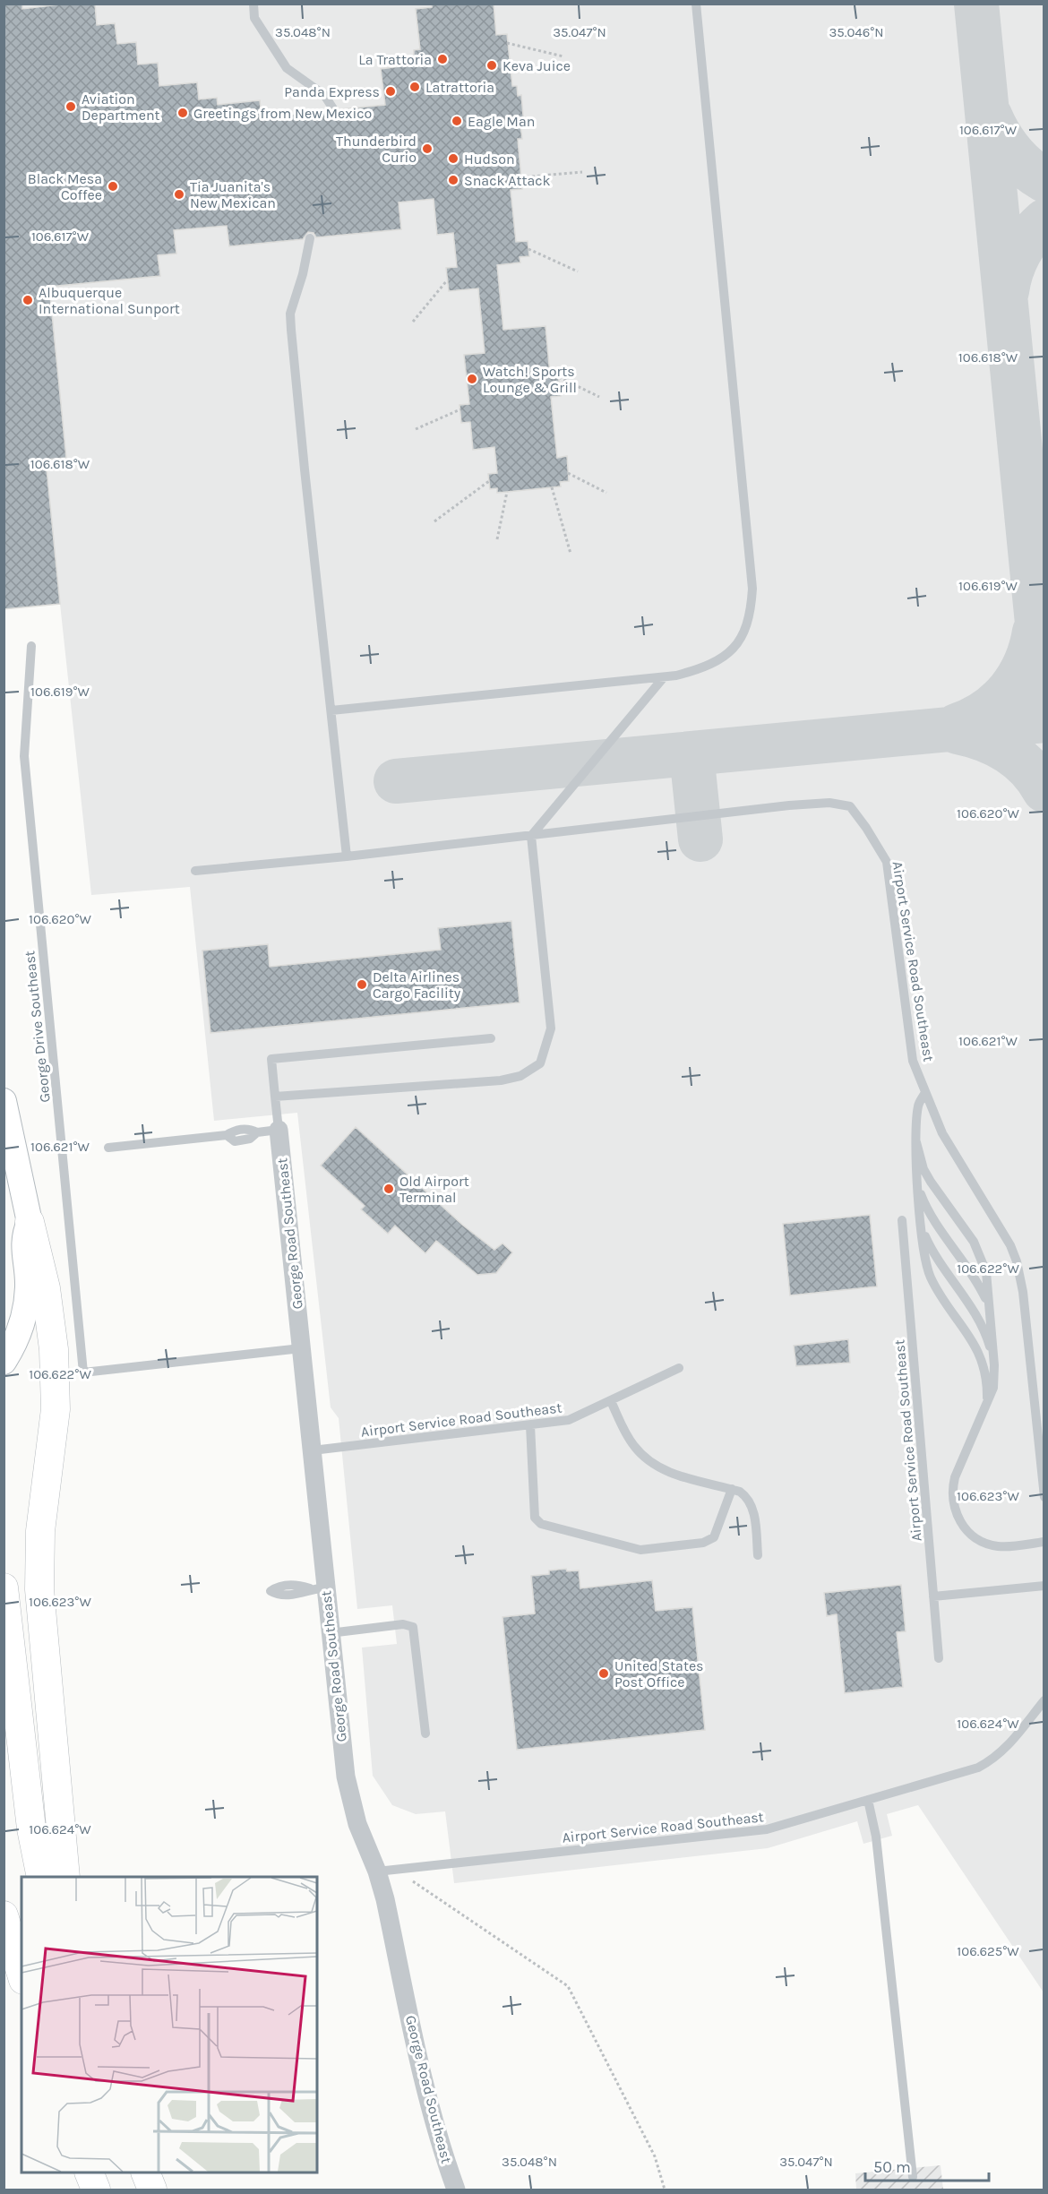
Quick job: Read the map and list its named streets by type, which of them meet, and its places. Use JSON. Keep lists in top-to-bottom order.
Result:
{
  "streets": {
    "street": ["George Road Southeast"],
    "lane": ["Airport Service Road Southeast", "George Drive Southeast"]
  },
  "crossings": [
    ["Airport Service Road Southeast", "George Road Southeast"],
    ["George Drive Southeast", "George Road Southeast"]
  ],
  "places": [
    "La Trattoria",
    "Keva Juice",
    "Latrattoria",
    "Panda Express",
    "Aviation Department",
    "Greetings from New Mexico",
    "Eagle Man",
    "Thunderbird Curio",
    "Hudson",
    "Snack Attack",
    "Black Mesa Coffee",
    "Tia Juanita's New Mexican",
    "Albuquerque International Sunport",
    "Watch! Sports Lounge & Grill",
    "Delta Airlines Cargo Facility",
    "Old Airport Terminal",
    "United States Post Office"
  ],
  "scale_bar": "50 m",
  "coordinates": [
    "35.048°N",
    "35.047°N",
    "35.046°N",
    "106.617°W",
    "106.618°W",
    "106.619°W",
    "106.620°W",
    "106.621°W",
    "106.622°W",
    "106.623°W",
    "106.624°W",
    "106.625°W"
  ]
}
